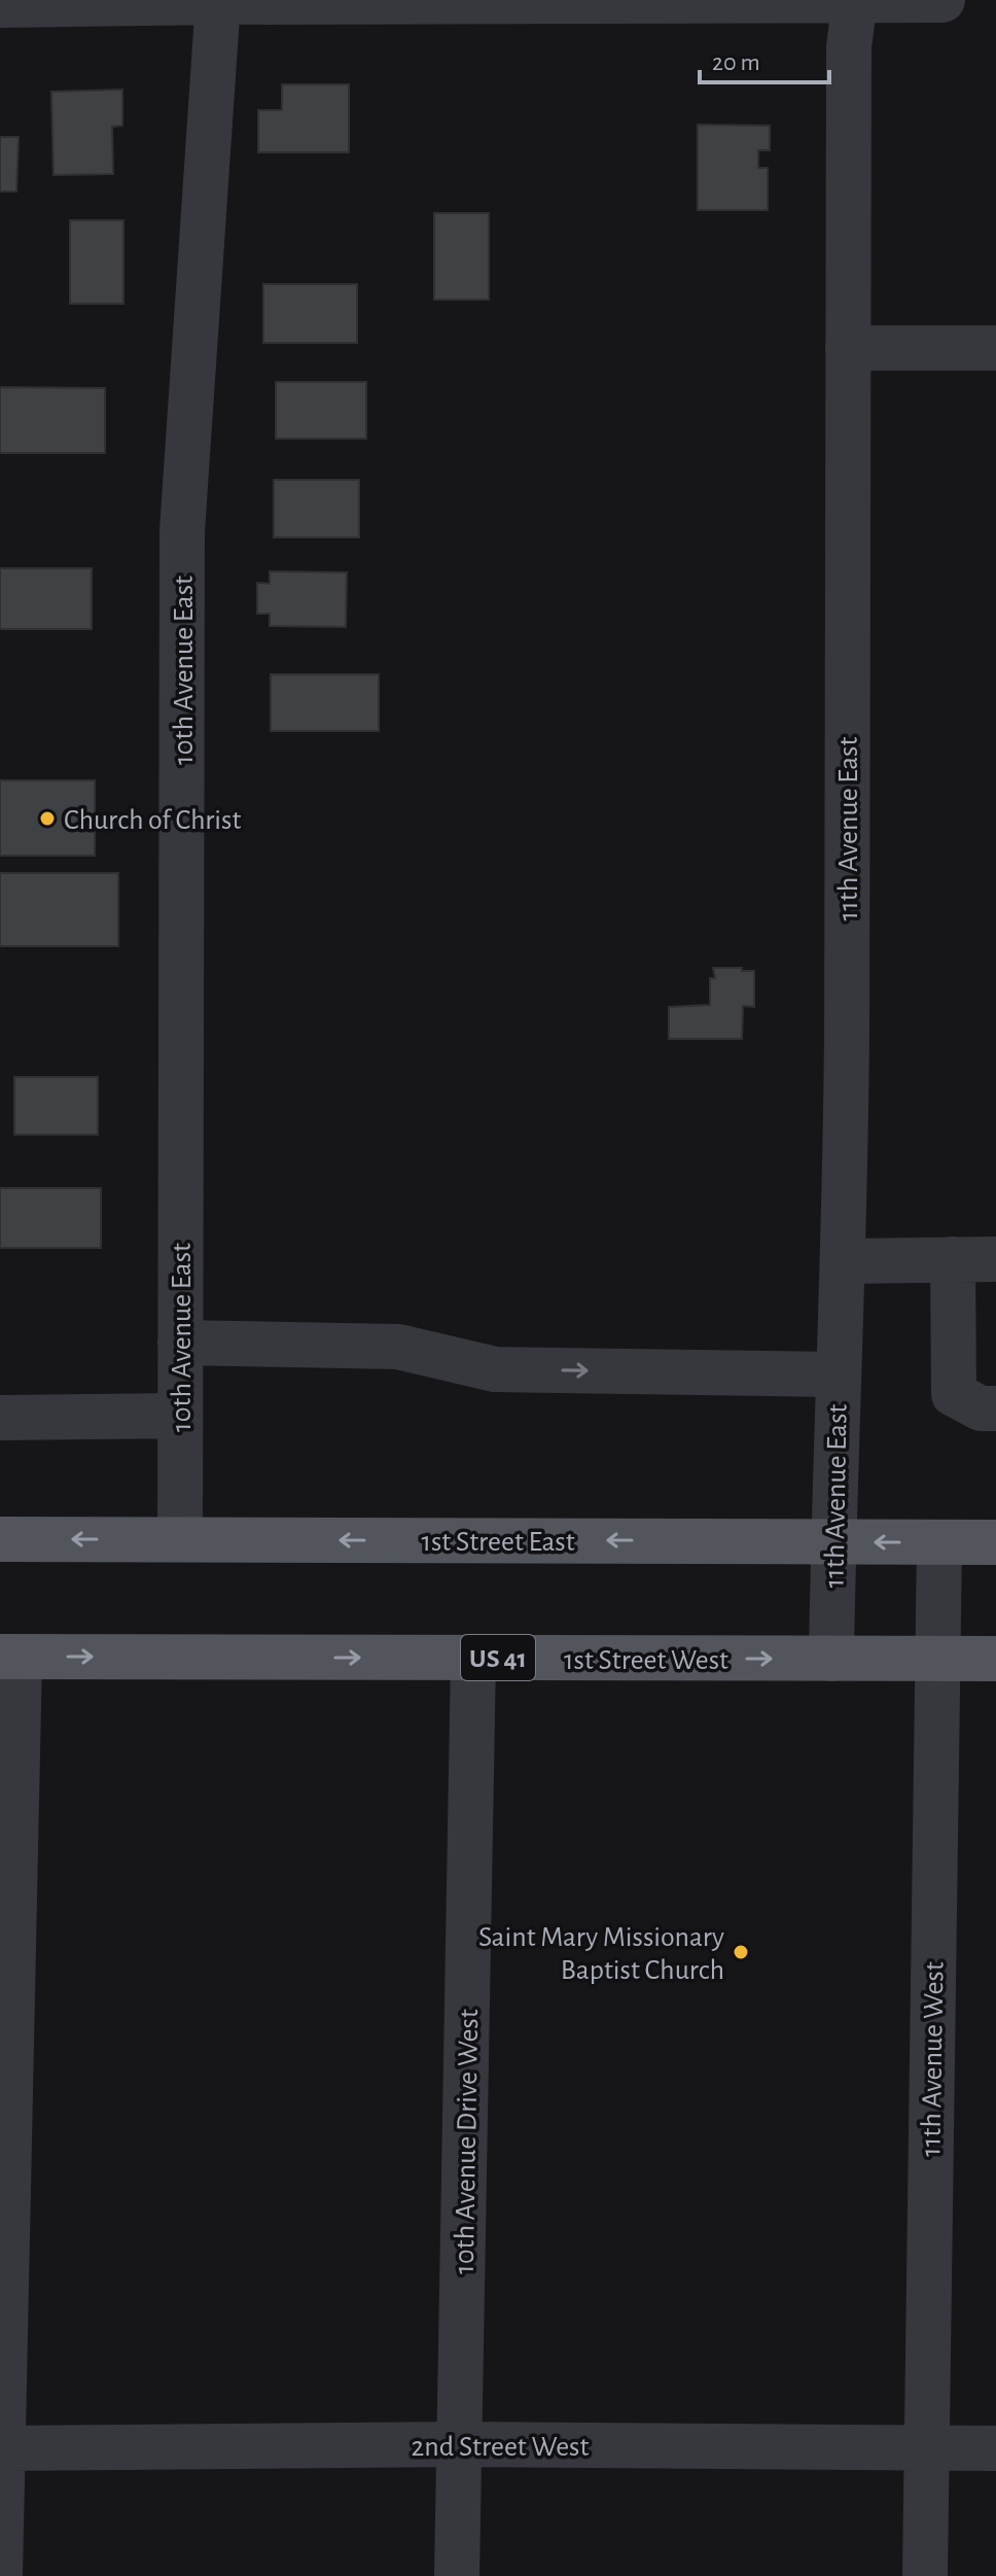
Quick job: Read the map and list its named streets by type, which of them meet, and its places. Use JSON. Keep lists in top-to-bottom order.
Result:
{
  "streets": {
    "main road": ["1st Street East", "US 41", "1st Street West"],
    "street": [
      "10th Avenue East",
      "11th Avenue East",
      "11th Avenue West",
      "10th Avenue Drive West",
      "2nd Street West"
    ]
  },
  "crossings": [
    ["10th Avenue East", "1st Street East"],
    ["11th Avenue East", "1st Street East"],
    ["11th Avenue East", "1st Street West"],
    ["1st Street East", "11th Avenue West"],
    ["1st Street West", "11th Avenue West"],
    ["1st Street West", "10th Avenue Drive West"],
    ["11th Avenue West", "2nd Street West"],
    ["10th Avenue Drive West", "2nd Street West"]
  ],
  "one_way": ["1st Street East", "1st Street West"],
  "places": ["Church of Christ", "Saint Mary Missionary Baptist Church"],
  "scale_bar": "20 m"
}
